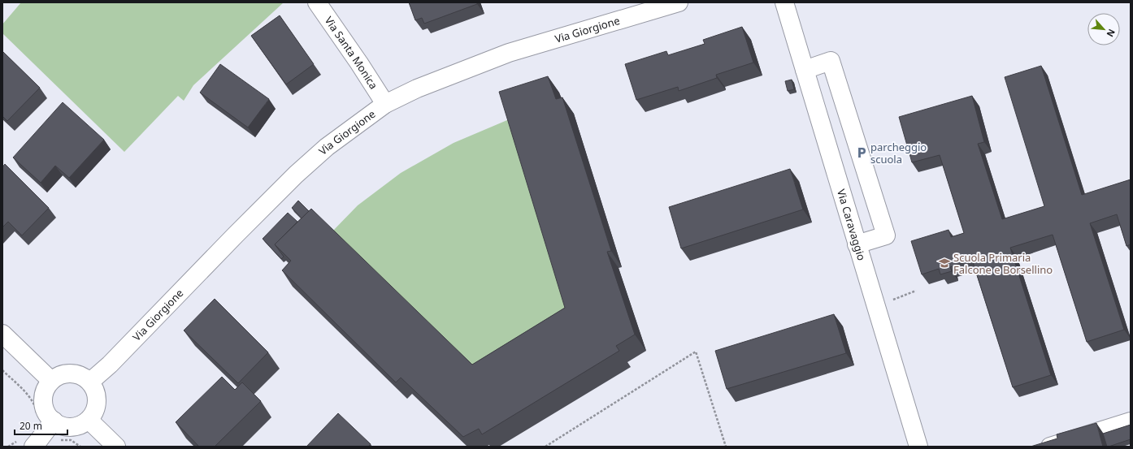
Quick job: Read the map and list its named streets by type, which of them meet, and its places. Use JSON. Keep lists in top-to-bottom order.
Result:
{
  "streets": {
    "street": ["Via Giorgione", "Via Santa Monica", "Via Caravaggio"]
  },
  "crossings": [
    ["Via Giorgione", "Via Santa Monica"]
  ],
  "places": {
    "parking": ["parcheggio scuola"],
    "school or university": ["Scuola Primaria Falcone e Borsellino"]
  },
  "scale_bar": "20 m",
  "north": "bottom right"
}
